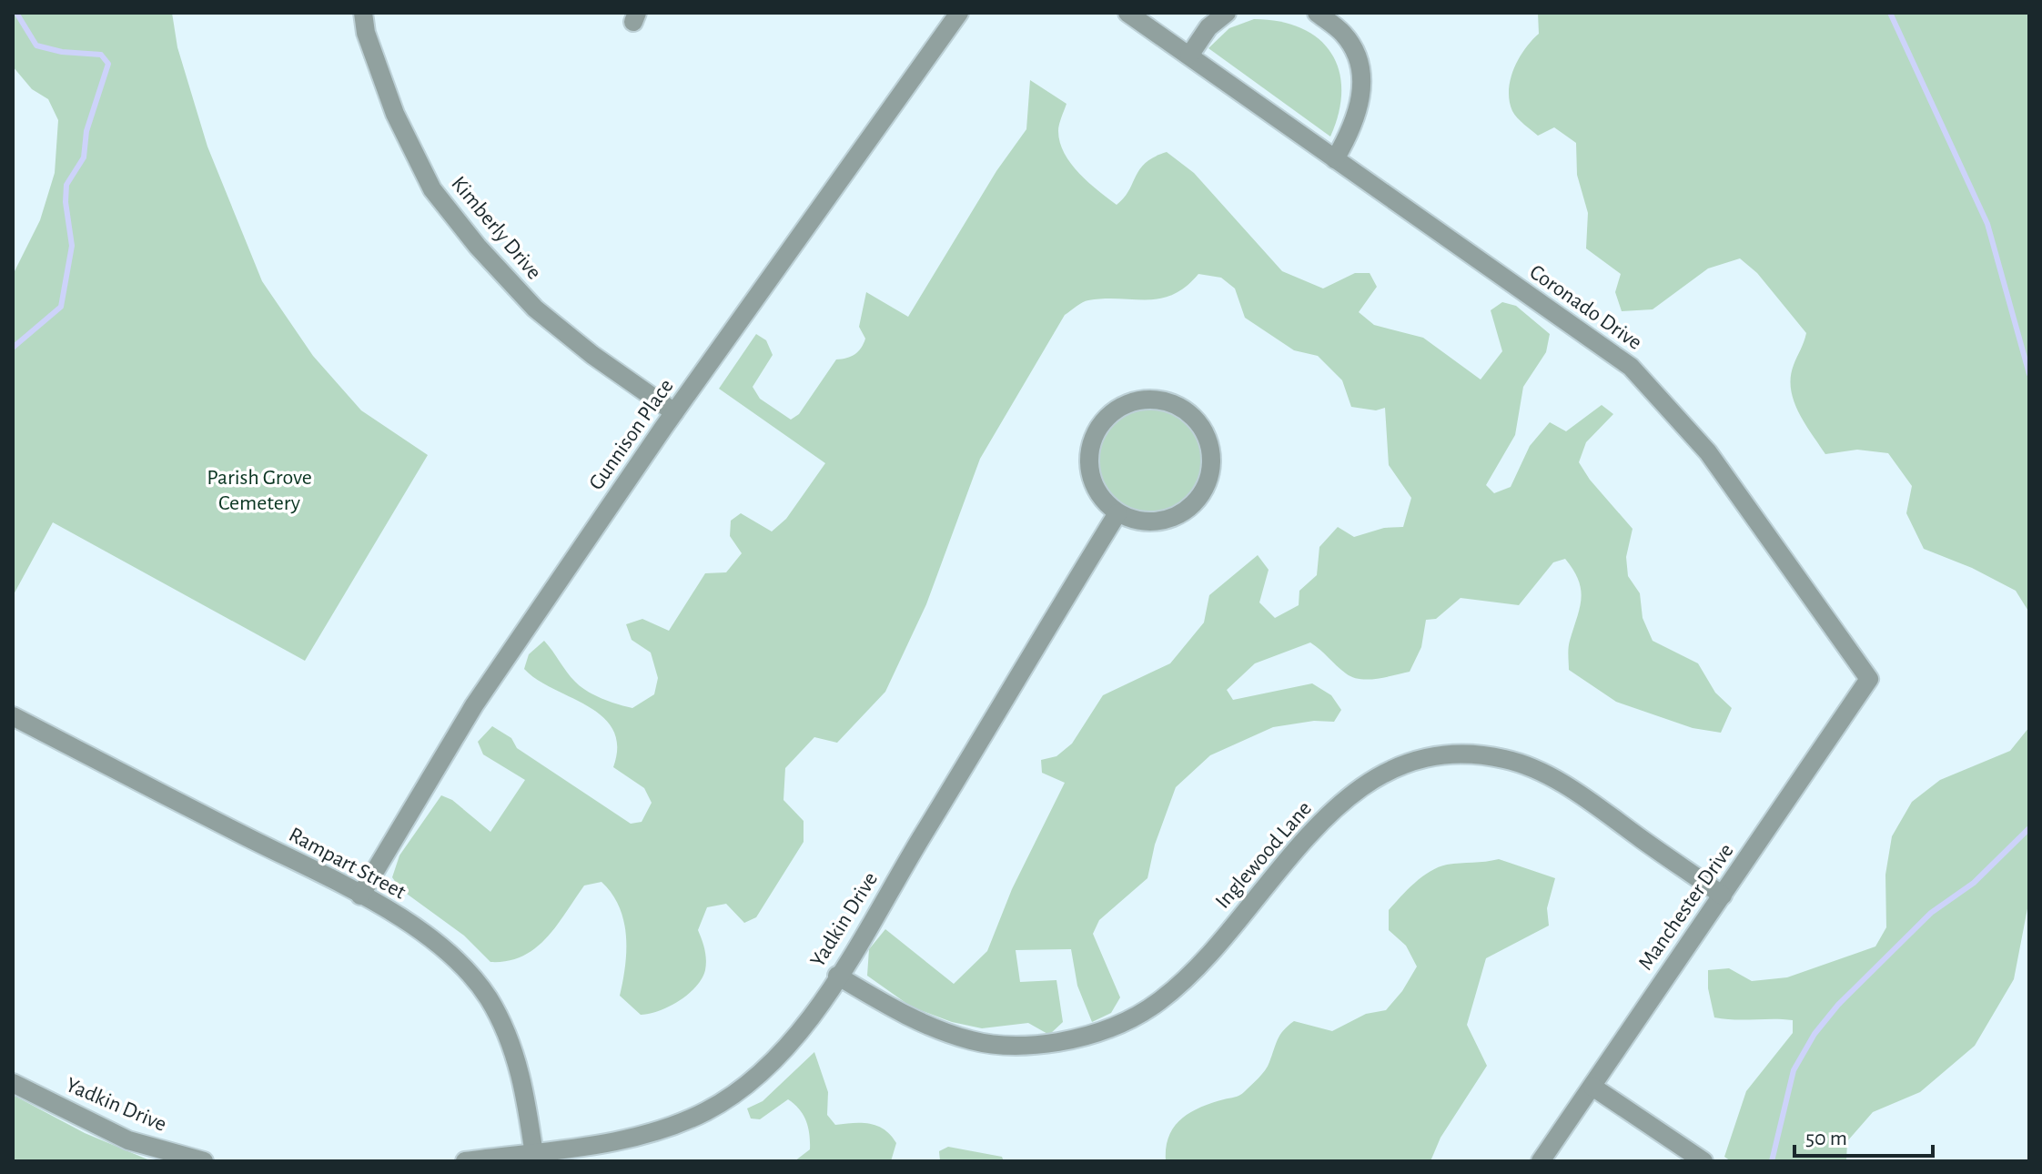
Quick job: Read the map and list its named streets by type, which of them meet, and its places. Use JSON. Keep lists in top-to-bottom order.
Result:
{
  "streets": {
    "street": [
      "Kimberly Drive",
      "Coronado Drive",
      "Gunnison Place",
      "Inglewood Lane",
      "Rampart Street",
      "Manchester Drive",
      "Yadkin Drive"
    ]
  },
  "crossings": [
    ["Kimberly Drive", "Gunnison Place"],
    ["Coronado Drive", "Manchester Drive"],
    ["Gunnison Place", "Rampart Street"],
    ["Inglewood Lane", "Manchester Drive"],
    ["Inglewood Lane", "Yadkin Drive"],
    ["Rampart Street", "Yadkin Drive"]
  ],
  "parks": ["Parish Grove Cemetery"],
  "scale_bar": "50 m"
}
